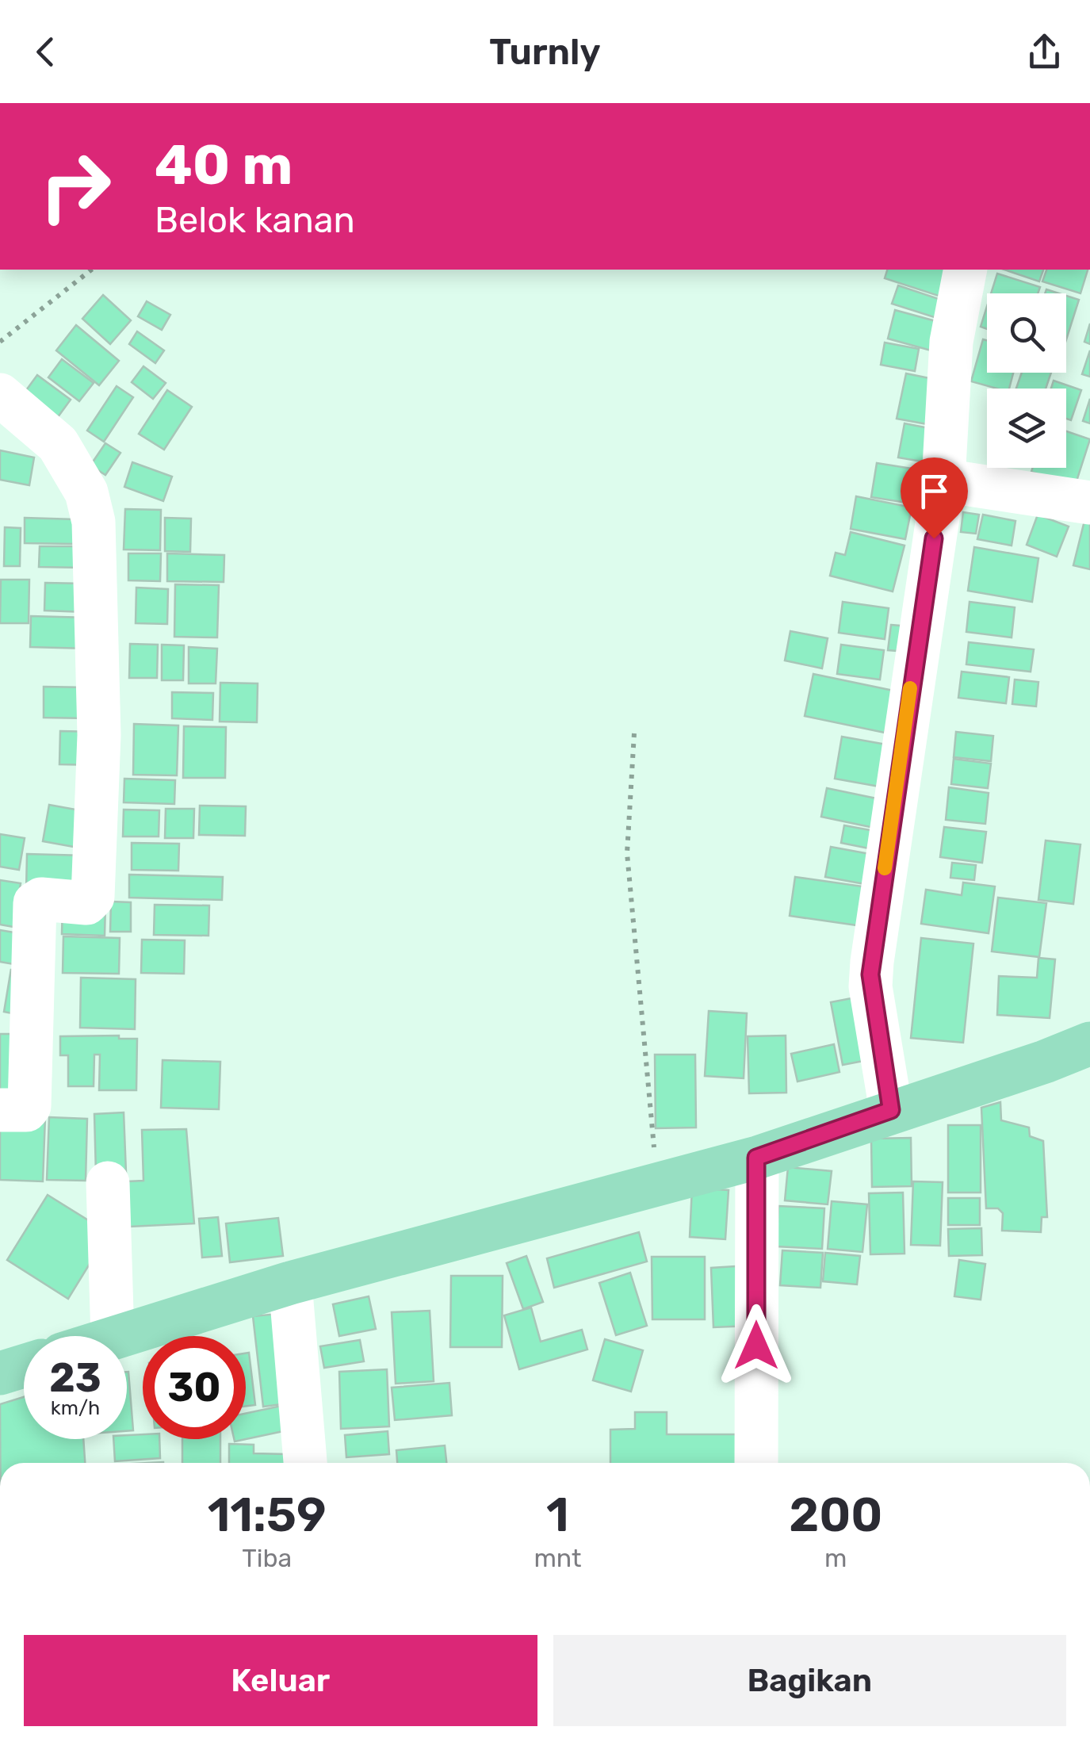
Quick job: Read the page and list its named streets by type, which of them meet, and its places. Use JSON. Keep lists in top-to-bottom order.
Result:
{
  "page": {
    "header": "Turnly",
    "turn": ["40 m", "Belok kanan"],
    "speed": "23 km/h",
    "limit": "30",
    "eta": [
      "11:59",
      "Tiba",
      "1",
      "mnt",
      "200",
      "m"
    ],
    "buttons": ["Keluar", "Bagikan"]
  }
}
